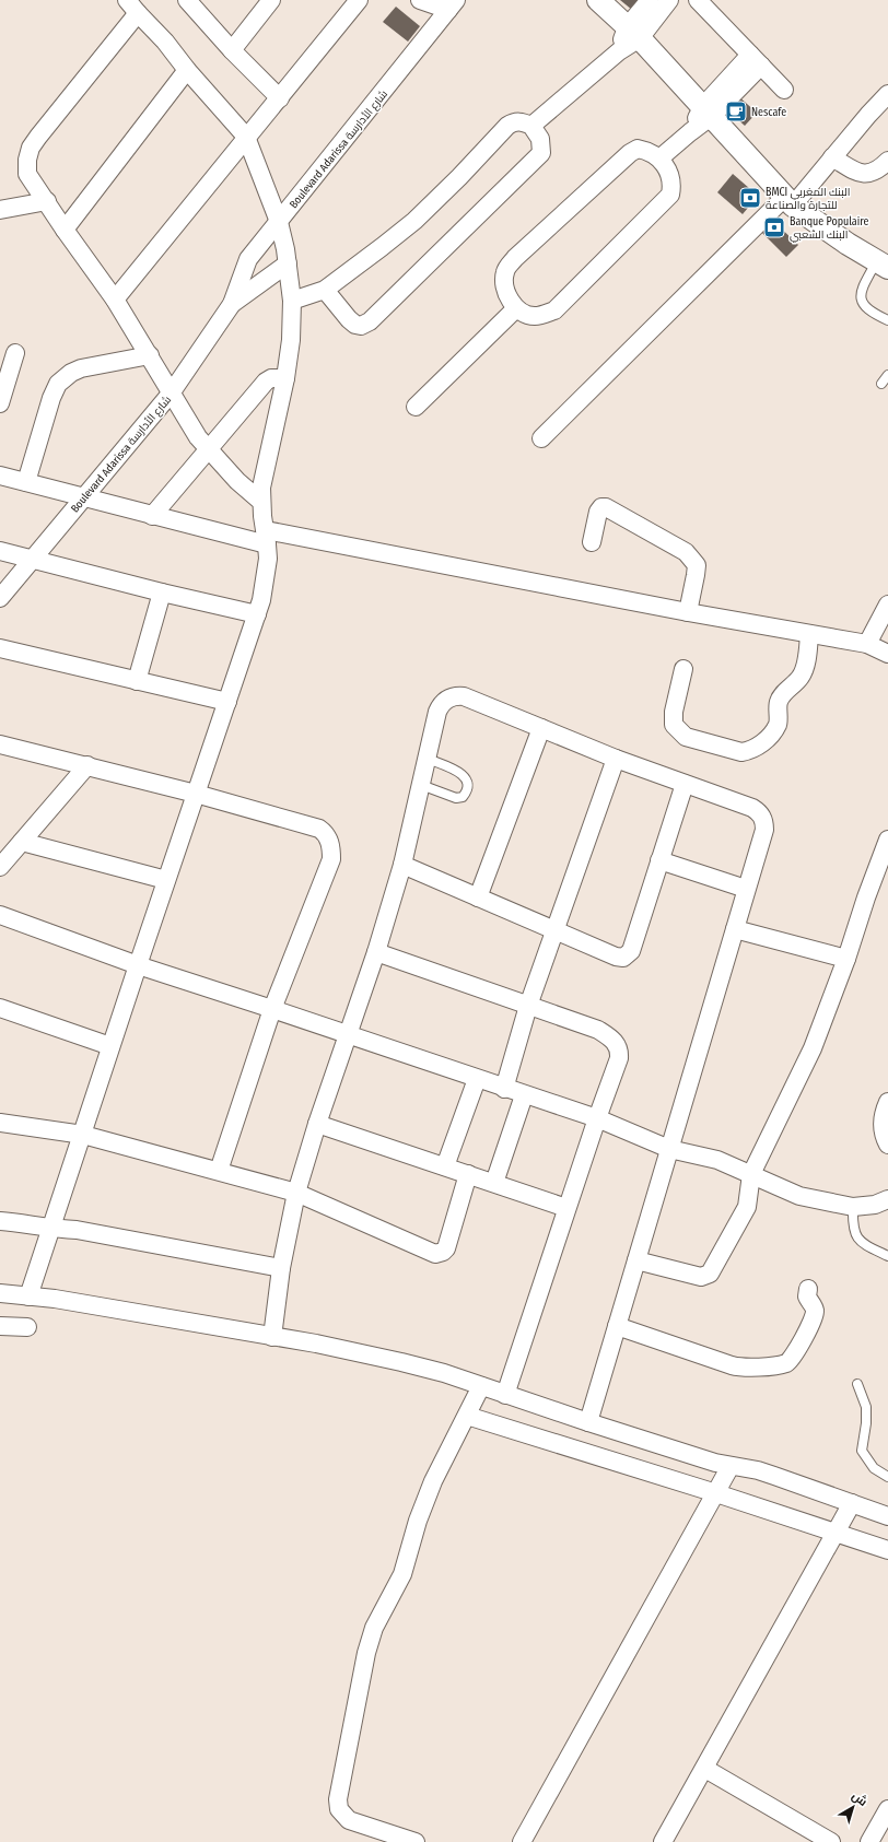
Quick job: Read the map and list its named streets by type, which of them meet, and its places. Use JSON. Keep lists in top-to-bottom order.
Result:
{
  "streets": {
    "street": ["Boulevard Adarissa شارع الأدارسة"]
  },
  "places": {
    "cafe": ["Nescafe"],
    "bank": ["BMCI البنك المغربي للتجارة والصناعة", "Banque Populaire البنك الشعبي"]
  },
  "north": "top right"
}
